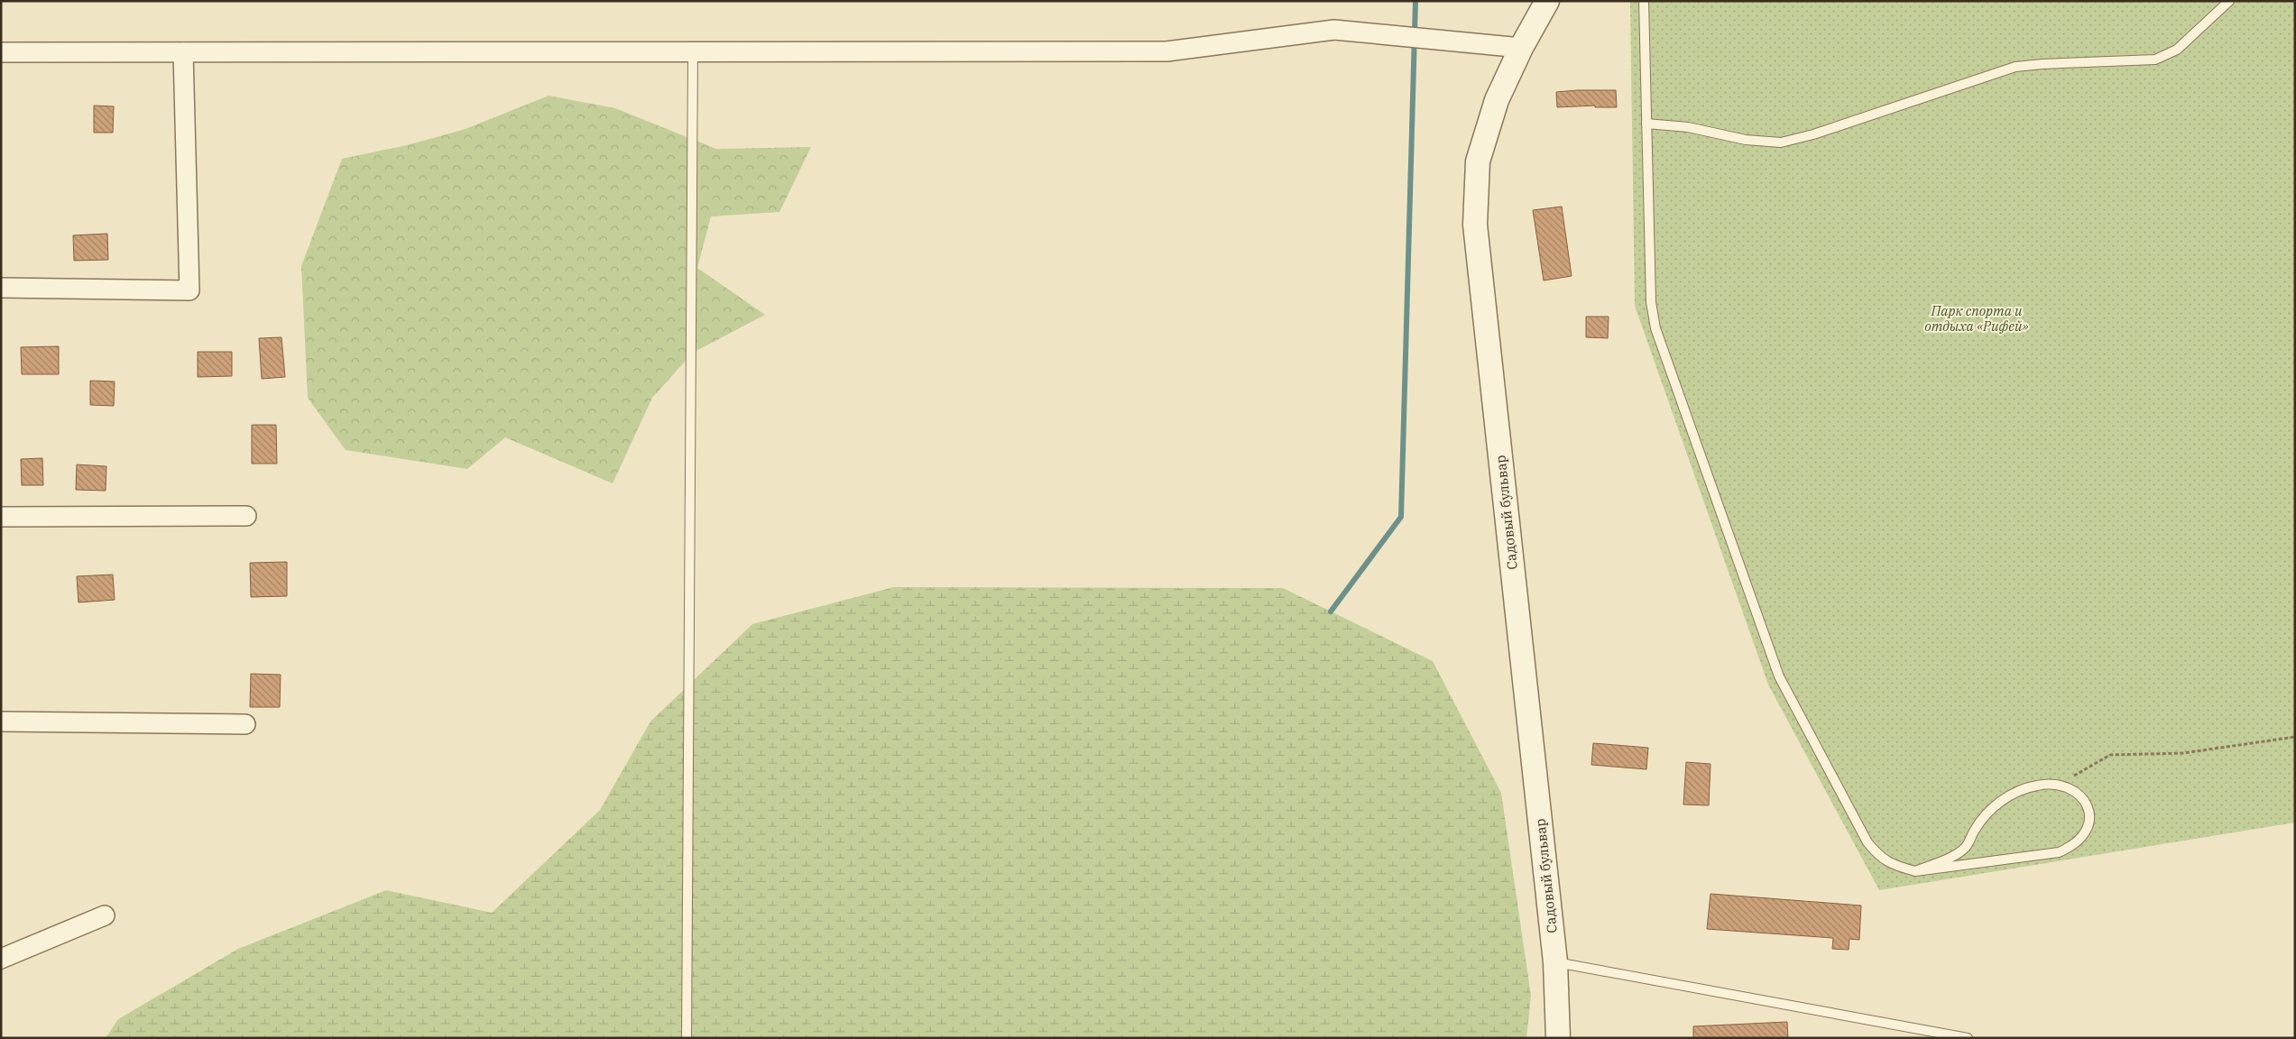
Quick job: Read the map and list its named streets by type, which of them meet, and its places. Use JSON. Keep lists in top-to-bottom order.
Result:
{
  "streets": {
    "street": ["Садовый бульвар"]
  },
  "parks": ["Парк спорта и отдыха «Рифей»"]
}
